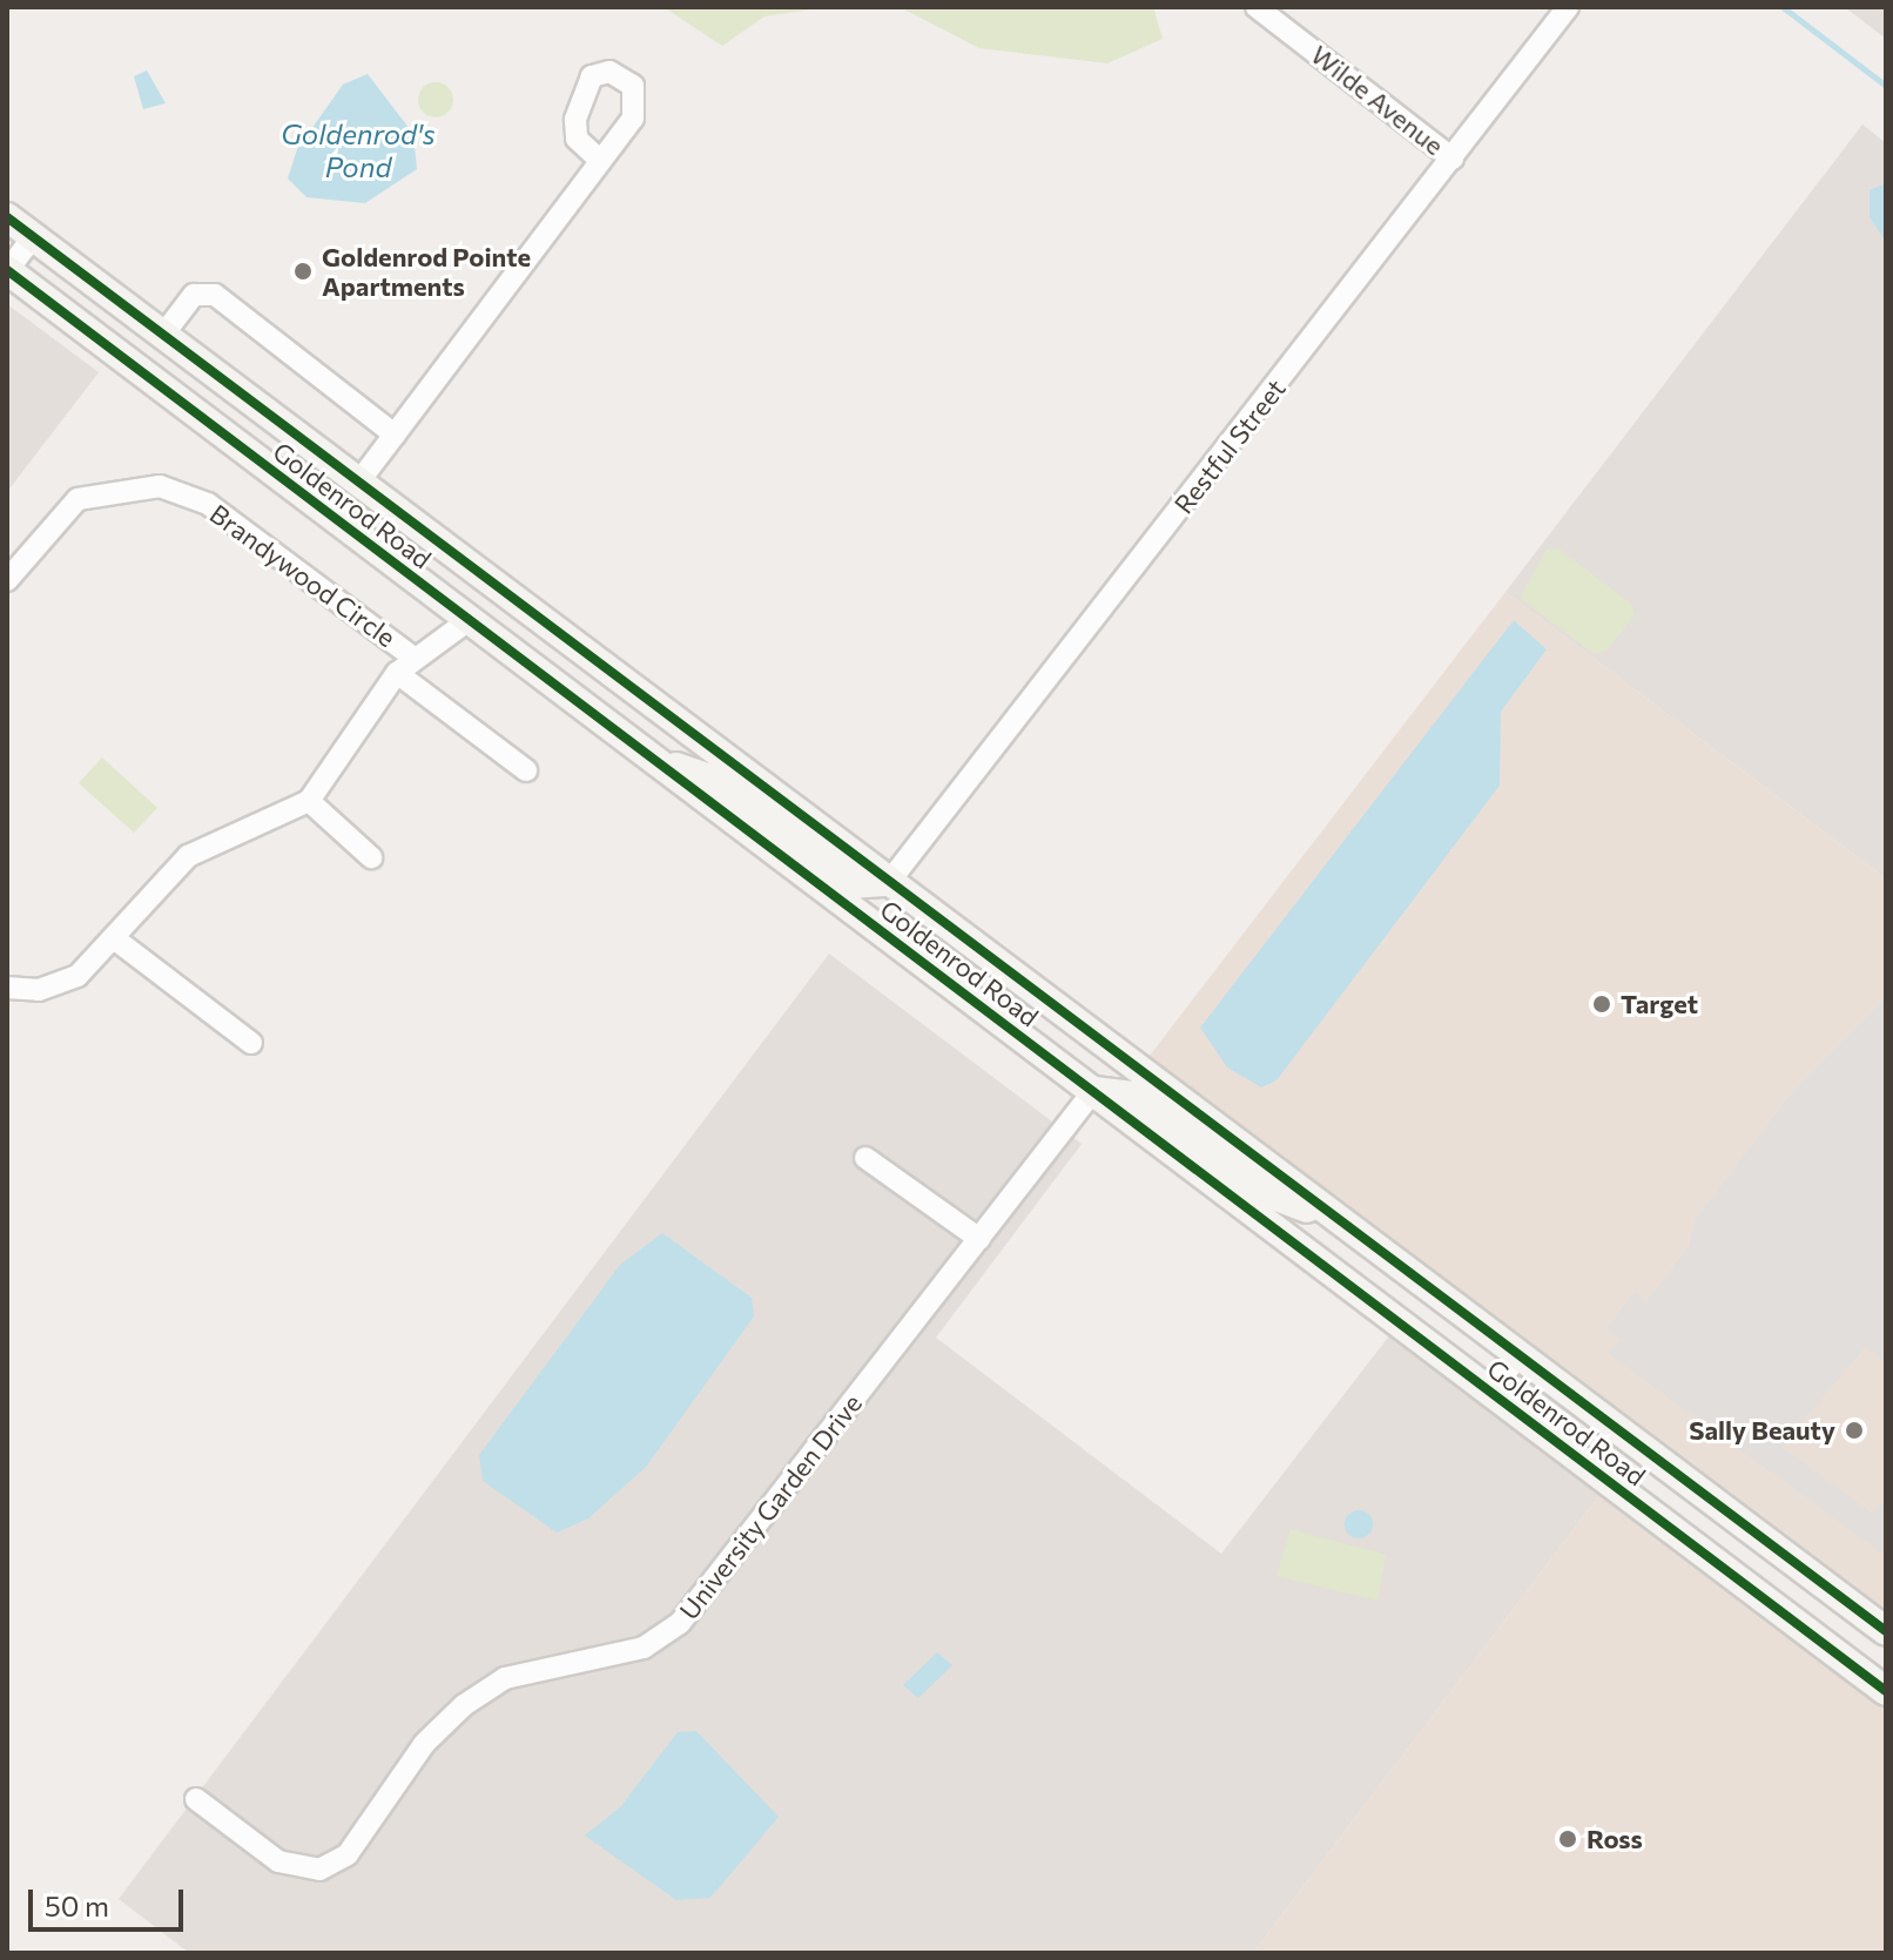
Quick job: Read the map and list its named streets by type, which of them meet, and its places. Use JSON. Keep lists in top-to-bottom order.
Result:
{
  "streets": {
    "main road": ["Goldenrod Road"],
    "street": [
      "Wilde Avenue",
      "Restful Street",
      "Brandywood Circle",
      "University Garden Drive"
    ]
  },
  "crossings": [
    ["Wilde Avenue", "Restful Street"],
    ["Restful Street", "Goldenrod Road"],
    ["Goldenrod Road", "Brandywood Circle"],
    ["Goldenrod Road", "University Garden Drive"]
  ],
  "water": ["Goldenrod's Pond"],
  "places": [
    "Goldenrod Pointe Apartments",
    "Target",
    "Sally Beauty",
    "Ross"
  ],
  "scale_bar": "50 m"
}
